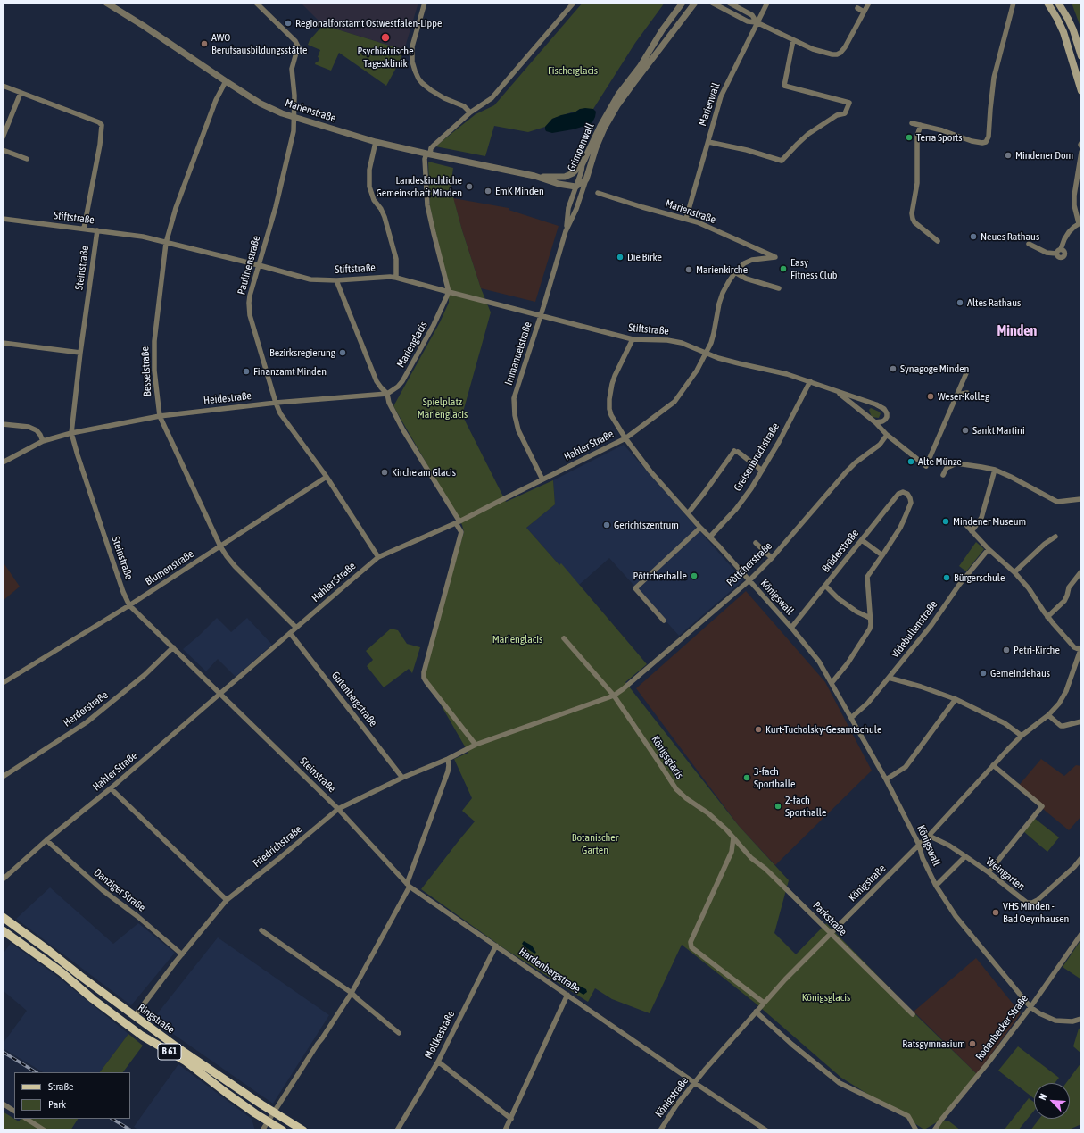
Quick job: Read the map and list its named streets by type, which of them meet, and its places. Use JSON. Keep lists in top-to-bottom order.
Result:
{
  "streets": {
    "main road": ["Ringstraße", "B 61"],
    "street": [
      "Marienwall",
      "Marienstraße",
      "Grimpenwall",
      "Stiftstraße",
      "Paulinenstraße",
      "Steinstraße",
      "Marienglacis",
      "Immanuelstraße",
      "Besselstraße",
      "Heidestraße",
      "Hahler Straße",
      "Greisenbruchstraße",
      "Brüderstraße",
      "Pöttcherstraße",
      "Blumenstraße",
      "Königswall",
      "Videbullenstraße",
      "Gutenbergstraße",
      "Herderstraße",
      "Königsglacis",
      "Friedrichstraße",
      "Weingarten",
      "Königstraße",
      "Danziger Straße",
      "Parkstraße",
      "Hardenbergstraße",
      "Rodenbecker Straße",
      "Moltkestraße"
    ]
  },
  "crossings": [
    ["Marienwall", "Marienstraße"],
    ["Marienstraße", "Grimpenwall"],
    ["Marienstraße", "Paulinenstraße"],
    ["Marienstraße", "Immanuelstraße"],
    ["Marienstraße", "Besselstraße"],
    ["Marienstraße", "Hahler Straße"],
    ["Grimpenwall", "Immanuelstraße"],
    ["Stiftstraße", "Paulinenstraße"],
    ["Stiftstraße", "Steinstraße"],
    ["Stiftstraße", "Marienglacis"],
    ["Stiftstraße", "Immanuelstraße"],
    ["Stiftstraße", "Besselstraße"],
    ["Stiftstraße", "Hahler Straße"],
    ["Stiftstraße", "Greisenbruchstraße"],
    ["Stiftstraße", "Königswall"],
    ["Paulinenstraße", "Heidestraße"],
    ["Paulinenstraße", "Hahler Straße"],
    ["Paulinenstraße", "Blumenstraße"],
    ["Steinstraße", "Heidestraße"],
    ["Steinstraße", "Hahler Straße"],
    ["Steinstraße", "Blumenstraße"],
    ["Steinstraße", "Herderstraße"],
    ["Steinstraße", "Friedrichstraße"],
    ["Steinstraße", "Hardenbergstraße"],
    ["Marienglacis", "Heidestraße"],
    ["Immanuelstraße", "Hahler Straße"],
    ["Besselstraße", "Heidestraße"],
    ["Besselstraße", "Hahler Straße"],
    ["Besselstraße", "Blumenstraße"],
    ["Hahler Straße", "Königswall"],
    ["Hahler Straße", "Gutenbergstraße"],
    ["Hahler Straße", "Danziger Straße"],
    ["Greisenbruchstraße", "Königswall"],
    ["Brüderstraße", "Königswall"],
    ["Pöttcherstraße", "Königswall"],
    ["Pöttcherstraße", "Königsglacis"],
    ["Königswall", "Videbullenstraße"],
    ["Königswall", "Weingarten"],
    ["Königswall", "Königstraße"],
    ["Königswall", "Rodenbecker Straße"],
    ["Gutenbergstraße", "Friedrichstraße"],
    ["Königsglacis", "Parkstraße"],
    ["Friedrichstraße", "Danziger Straße"],
    ["Friedrichstraße", "Hardenbergstraße"],
    ["Friedrichstraße", "Ringstraße"],
    ["Weingarten", "Königstraße"],
    ["Königstraße", "Parkstraße"],
    ["Königstraße", "Hardenbergstraße"],
    ["Hardenbergstraße", "Moltkestraße"]
  ],
  "districts": ["Minden"],
  "parks": [
    "Fischerglacis",
    "Spielplatz Marienglacis",
    "Marienglacis",
    "Botanischer Garten",
    "Königsglacis"
  ],
  "places": [
    "Regionalforstamt Ostwestfalen-Lippe",
    "Psychiatrische Tagesklinik",
    "AWO Berufsausbildungsstätte",
    "Terra Sports",
    "Mindener Dom",
    "Landeskirchliche Gemeinschaft Minden",
    "EmK Minden",
    "Neues Rathaus",
    "Die Birke",
    "Easy Fitness Club",
    "Marienkirche",
    "Altes Rathaus",
    "Bezirksregierung",
    "Synagoge Minden",
    "Finanzamt Minden",
    "Weser-Kolleg",
    "Sankt Martini",
    "Alte Münze",
    "Kirche am Glacis",
    "Mindener Museum",
    "Gerichtszentrum",
    "Pöttcherhalle",
    "Bürgerschule",
    "Petri-Kirche",
    "Gemeindehaus",
    "Kurt-Tucholsky-Gesamtschule",
    "3-fach Sporthalle",
    "2-fach Sporthalle",
    "VHS Minden - Bad Oeynhausen",
    "Ratsgymnasium"
  ],
  "legend": ["Straße", "Park"],
  "north": "top left"
}
